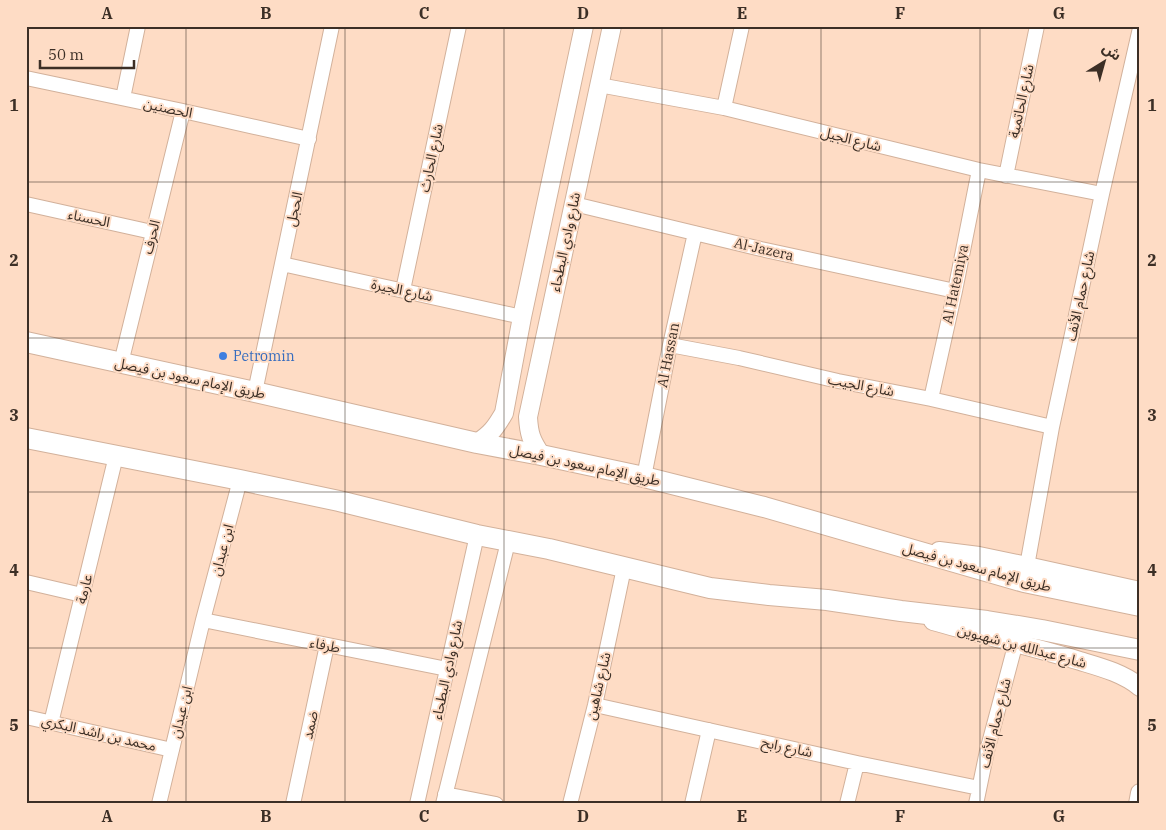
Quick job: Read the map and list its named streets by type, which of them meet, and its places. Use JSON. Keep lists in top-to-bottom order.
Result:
{
  "streets": {
    "main road": ["طريق الإمام سعود بن فيصل"],
    "street": [
      "شارع الحاتمية",
      "الحصنين",
      "شارع الجيل",
      "شارع الحارث",
      "الحجل",
      "الحسناء",
      "الحرف",
      "شارع وادي البطحاء",
      "Al-Jazera",
      "Al Hatemiya",
      "شارع الجيرة",
      "شارع حمام الأنف",
      "Al Hassan",
      "شارع الجيب",
      "ابن عبدان",
      "عارمة",
      "طرفاء",
      "شارع عبدالله بن شهيوين",
      "شارع شاهين",
      "ابن عيدان",
      "ضمد",
      "محمد بن راشد البكري",
      "شارع رابح"
    ]
  },
  "crossings": [
    ["شارع الحاتمية", "شارع الجيل"],
    ["الحصنين", "الحجل"],
    ["الحصنين", "الحرف"],
    ["شارع الجيل", "شارع وادي البطحاء"],
    ["شارع الجيل", "Al Hatemiya"],
    ["شارع الجيل", "شارع حمام الأنف"],
    ["شارع الحارث", "شارع الجيرة"],
    ["الحجل", "شارع الجيرة"],
    ["الحجل", "طريق الإمام سعود بن فيصل"],
    ["الحسناء", "الحرف"],
    ["الحرف", "طريق الإمام سعود بن فيصل"],
    ["شارع وادي البطحاء", "Al-Jazera"],
    ["شارع وادي البطحاء", "شارع الجيرة"],
    ["شارع وادي البطحاء", "طريق الإمام سعود بن فيصل"],
    ["شارع وادي البطحاء", "طرفاء"],
    ["Al-Jazera", "Al Hatemiya"],
    ["Al-Jazera", "Al Hassan"],
    ["Al Hatemiya", "شارع الجيب"],
    ["شارع حمام الأنف", "شارع الجيب"],
    ["شارع حمام الأنف", "شارع عبدالله بن شهيوين"],
    ["شارع حمام الأنف", "شارع رابح"],
    ["Al Hassan", "طريق الإمام سعود بن فيصل"],
    ["Al Hassan", "شارع الجيب"],
    ["ابن عبدان", "طرفاء"],
    ["ابن عبدان", "ابن عيدان"],
    ["عارمة", "محمد بن راشد البكري"],
    ["طرفاء", "ابن عيدان"],
    ["طرفاء", "ضمد"],
    ["شارع شاهين", "شارع رابح"],
    ["ابن عيدان", "محمد بن راشد البكري"]
  ],
  "places": ["Petromin"],
  "scale_bar": "50 m",
  "north": "top right",
  "grid": {
    "columns": [
      "A",
      "B",
      "C",
      "D",
      "E",
      "F",
      "G"
    ],
    "rows": [
      "1",
      "2",
      "3",
      "4",
      "5"
    ]
  }
}
